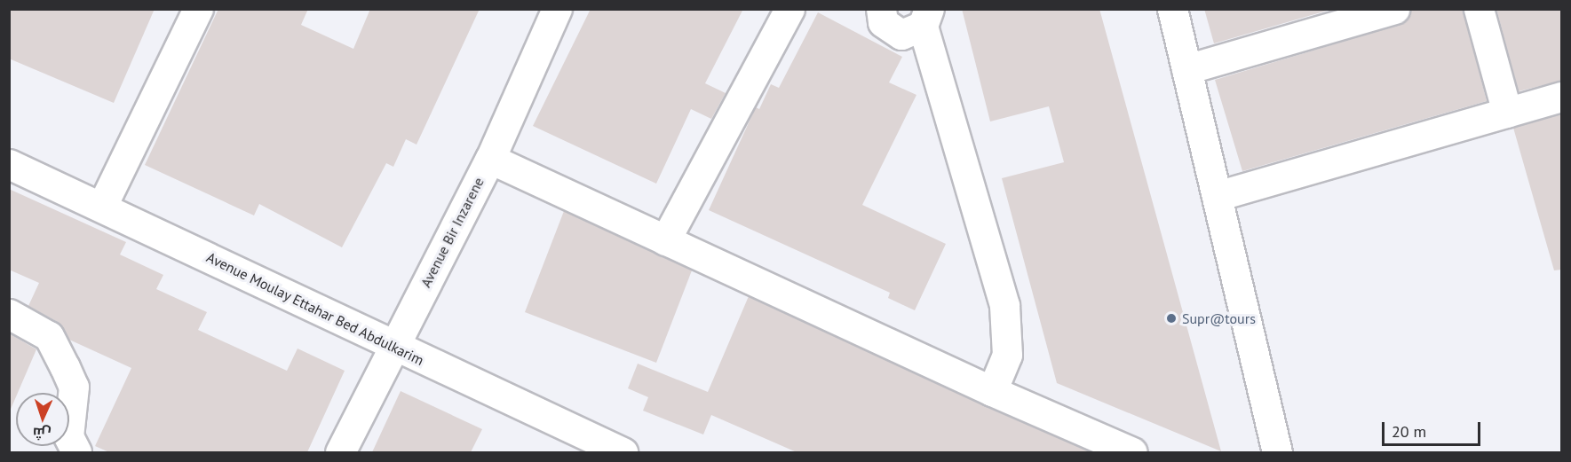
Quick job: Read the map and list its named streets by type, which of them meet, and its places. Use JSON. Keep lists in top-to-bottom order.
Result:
{
  "streets": {
    "street": ["Avenue Bir Inzarene", "Avenue Moulay Ettahar Bed Abdulkarim"]
  },
  "crossings": [
    ["Avenue Bir Inzarene", "Avenue Moulay Ettahar Bed Abdulkarim"]
  ],
  "places": ["Supr@tours"],
  "scale_bar": "20 m",
  "north": "bottom"
}
